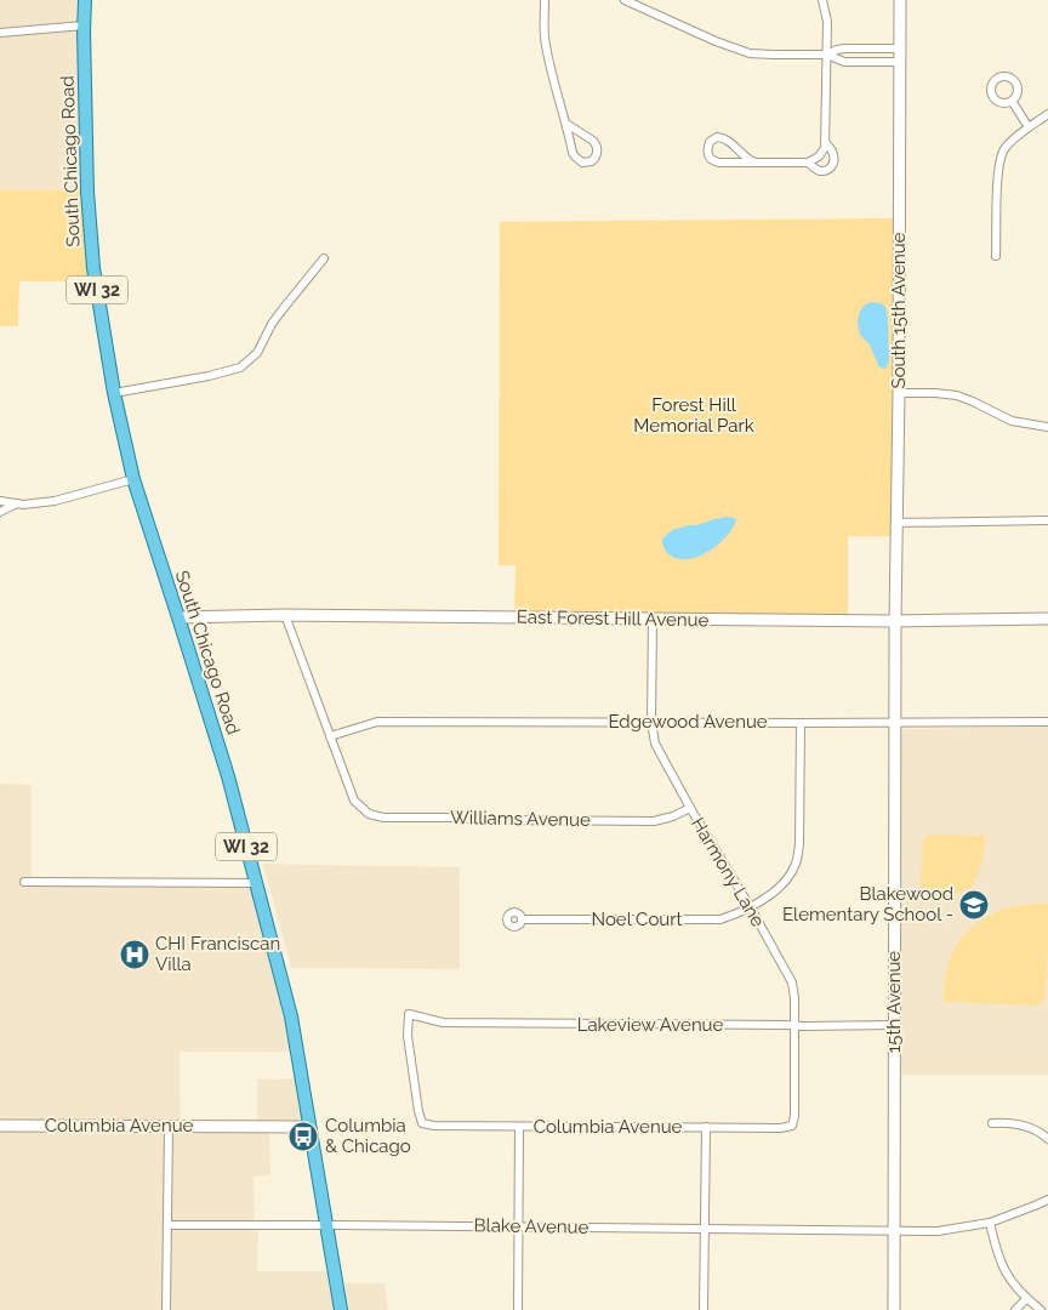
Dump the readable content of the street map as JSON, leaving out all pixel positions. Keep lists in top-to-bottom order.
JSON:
{
  "streets": {
    "main road": ["South Chicago Road", "WI 32"],
    "street": [
      "South 15th Avenue",
      "East Forest Hill Avenue",
      "Edgewood Avenue",
      "Williams Avenue",
      "Harmony Lane",
      "Noel Court",
      "15th Avenue",
      "Lakeview Avenue",
      "Columbia Avenue",
      "Blake Avenue"
    ]
  },
  "crossings": [
    ["South Chicago Road", "East Forest Hill Avenue"],
    ["South Chicago Road", "Columbia Avenue"],
    ["South Chicago Road", "Blake Avenue"],
    ["South 15th Avenue", "East Forest Hill Avenue"],
    ["South 15th Avenue", "15th Avenue"],
    ["East Forest Hill Avenue", "Harmony Lane"],
    ["East Forest Hill Avenue", "15th Avenue"],
    ["Edgewood Avenue", "Williams Avenue"],
    ["Edgewood Avenue", "Harmony Lane"],
    ["Edgewood Avenue", "Noel Court"],
    ["Edgewood Avenue", "15th Avenue"],
    ["Williams Avenue", "Harmony Lane"],
    ["Harmony Lane", "Noel Court"],
    ["Harmony Lane", "Lakeview Avenue"],
    ["Harmony Lane", "Columbia Avenue"],
    ["15th Avenue", "Lakeview Avenue"],
    ["15th Avenue", "Blake Avenue"],
    ["Lakeview Avenue", "Columbia Avenue"]
  ],
  "parks": ["Forest Hill Memorial Park"],
  "places": {
    "school or university": ["Blakewood Elementary School -"],
    "hospital": ["CHI Franciscan Villa"],
    "bus stop": ["Columbia & Chicago"]
  }
}
